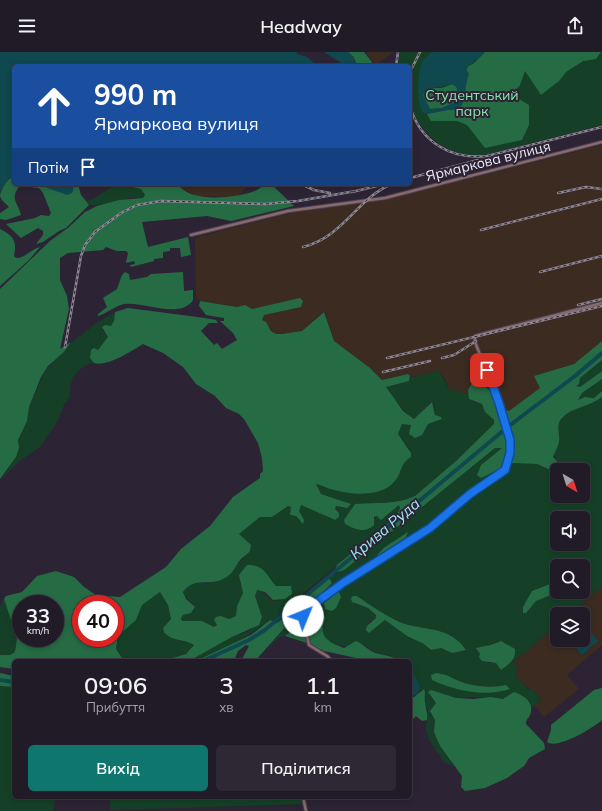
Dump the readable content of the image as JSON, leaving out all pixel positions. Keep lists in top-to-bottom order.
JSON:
{
  "streets": {
    "street": ["Ярмаркова вулиця"]
  },
  "water": ["Крива Руда"],
  "parks": ["Студентський парк"],
  "north": "bottom right",
  "page": {
    "header": "Headway",
    "turn": ["990 m", "Ярмаркова вулиця"],
    "then": "Потім",
    "speed": "33 km/h",
    "limit": "40",
    "eta": [
      "09:06",
      "Прибуття",
      "3",
      "хв",
      "1.1",
      "km"
    ],
    "buttons": ["Вихід", "Поділитися"]
  }
}
